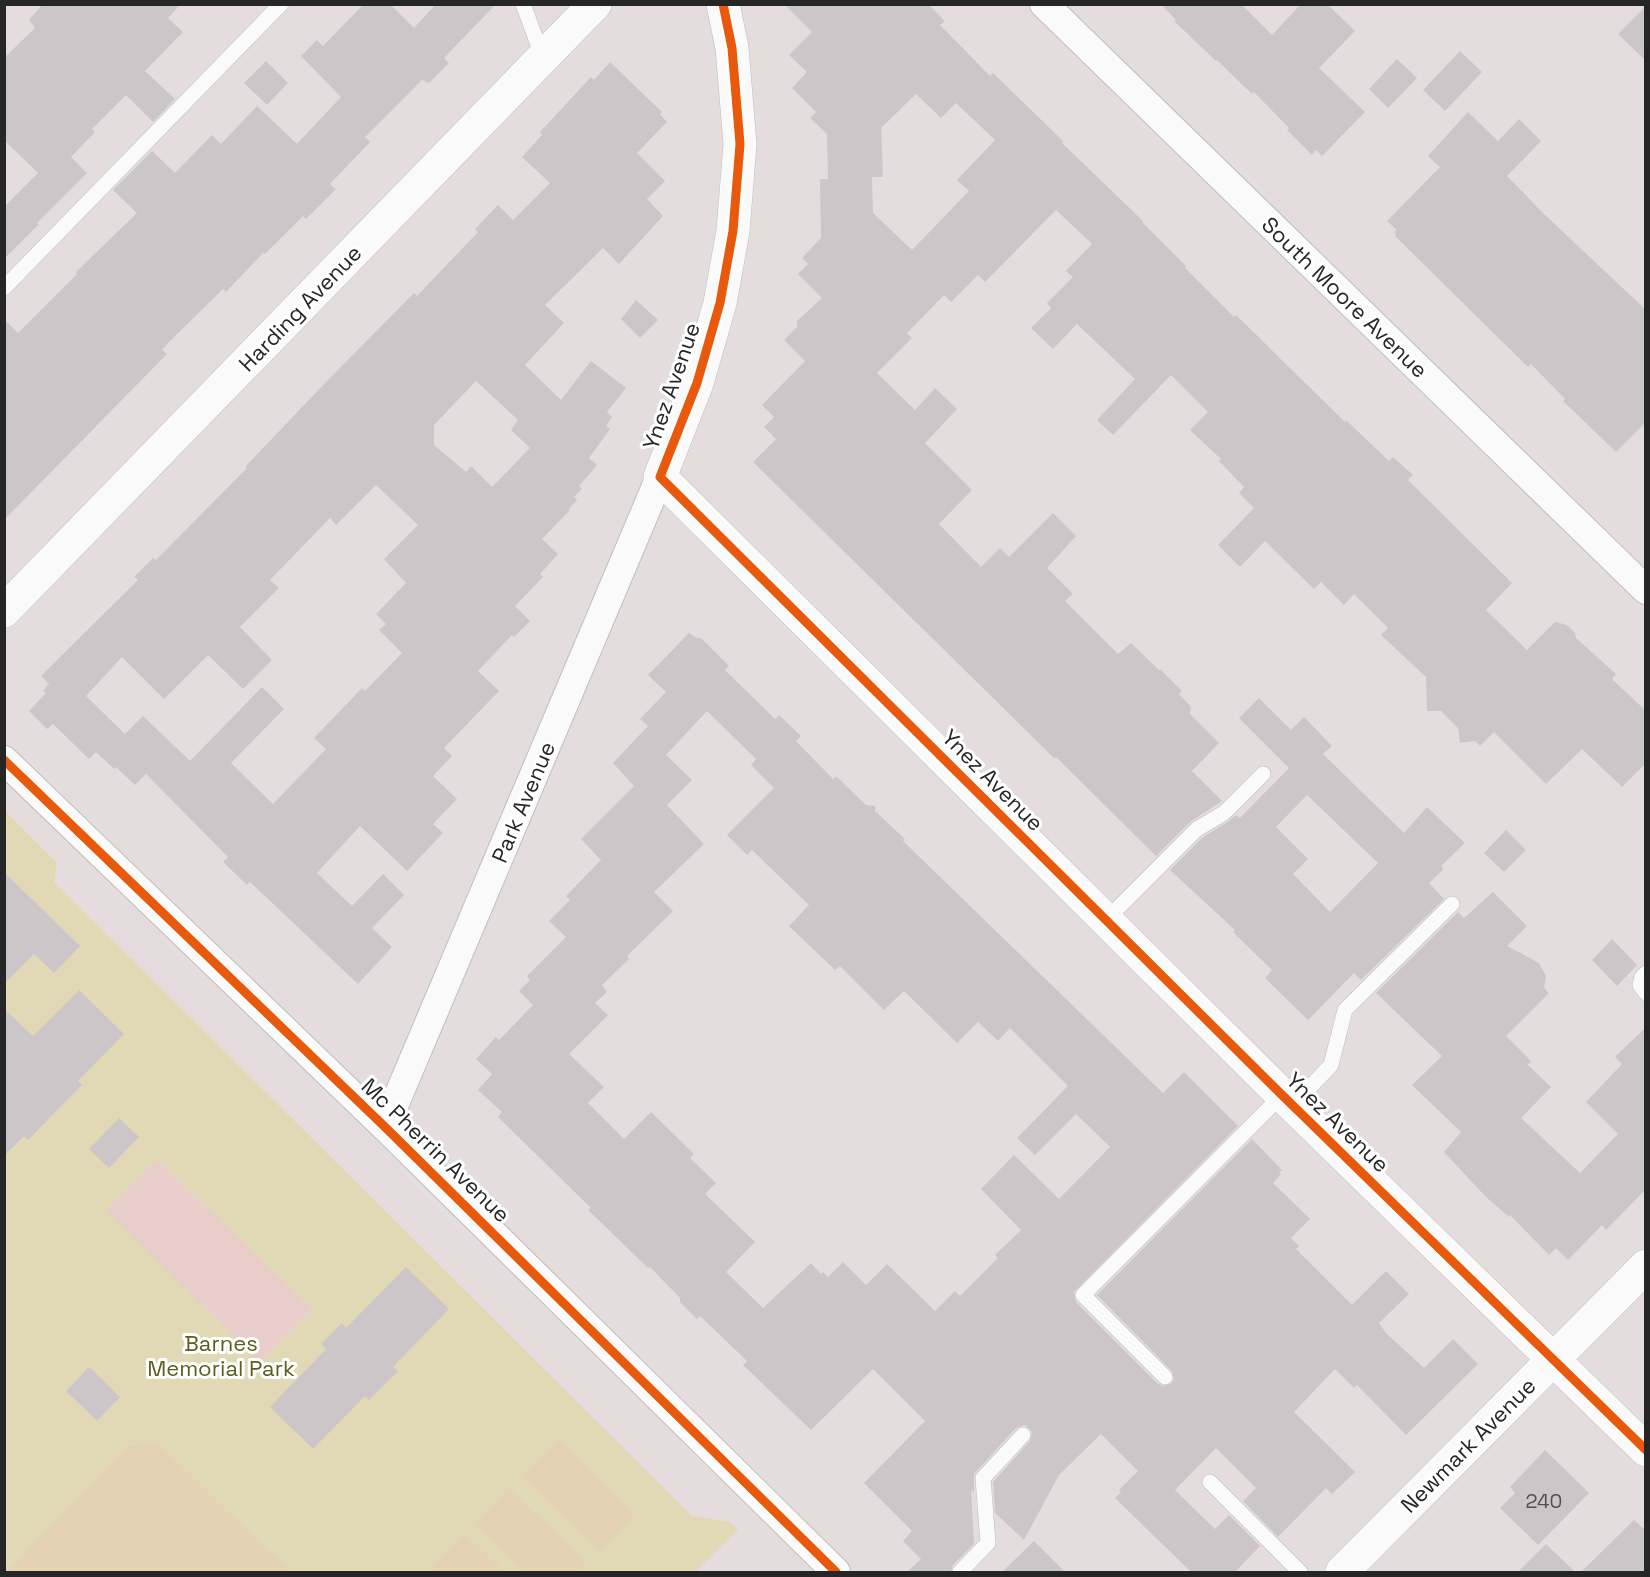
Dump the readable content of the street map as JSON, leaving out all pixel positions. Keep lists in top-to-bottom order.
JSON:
{
  "streets": {
    "street": [
      "South Moore Avenue",
      "Harding Avenue",
      "Ynez Avenue",
      "Park Avenue",
      "Mc Pherrin Avenue",
      "Newmark Avenue"
    ]
  },
  "crossings": [
    ["Ynez Avenue", "Park Avenue"],
    ["Ynez Avenue", "Newmark Avenue"],
    ["Park Avenue", "Mc Pherrin Avenue"]
  ],
  "parks": ["Barnes Memorial Park"],
  "house_numbers": ["240"]
}
